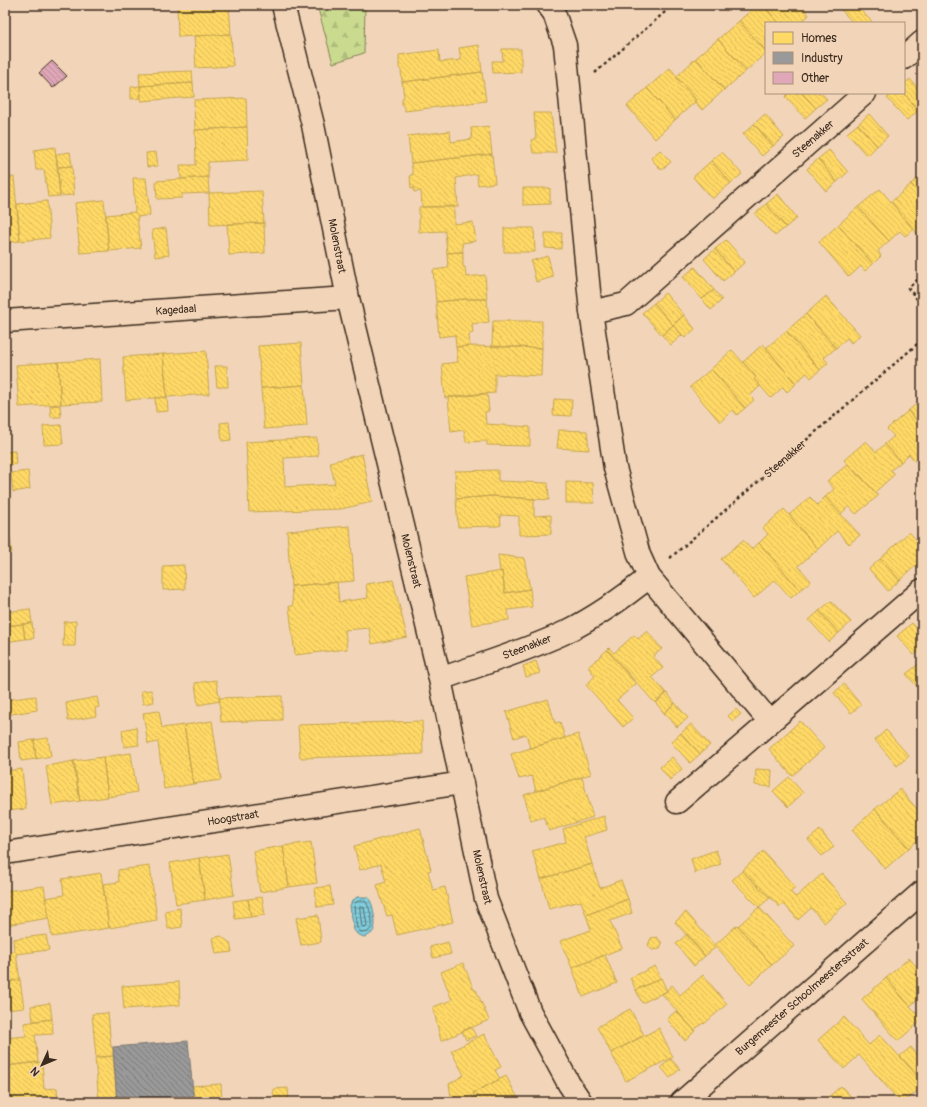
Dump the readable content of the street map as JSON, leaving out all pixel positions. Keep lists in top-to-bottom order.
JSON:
{
  "streets": {
    "street": [
      "Steenakker",
      "Molenstraat",
      "Kagedaal",
      "Hoogstraat",
      "Burgemeester Schoolmeestersstraat"
    ]
  },
  "crossings": [
    ["Steenakker", "Molenstraat"],
    ["Molenstraat", "Kagedaal"],
    ["Molenstraat", "Hoogstraat"]
  ],
  "legend": ["Homes", "Industry", "Other"],
  "north": "bottom left"
}
